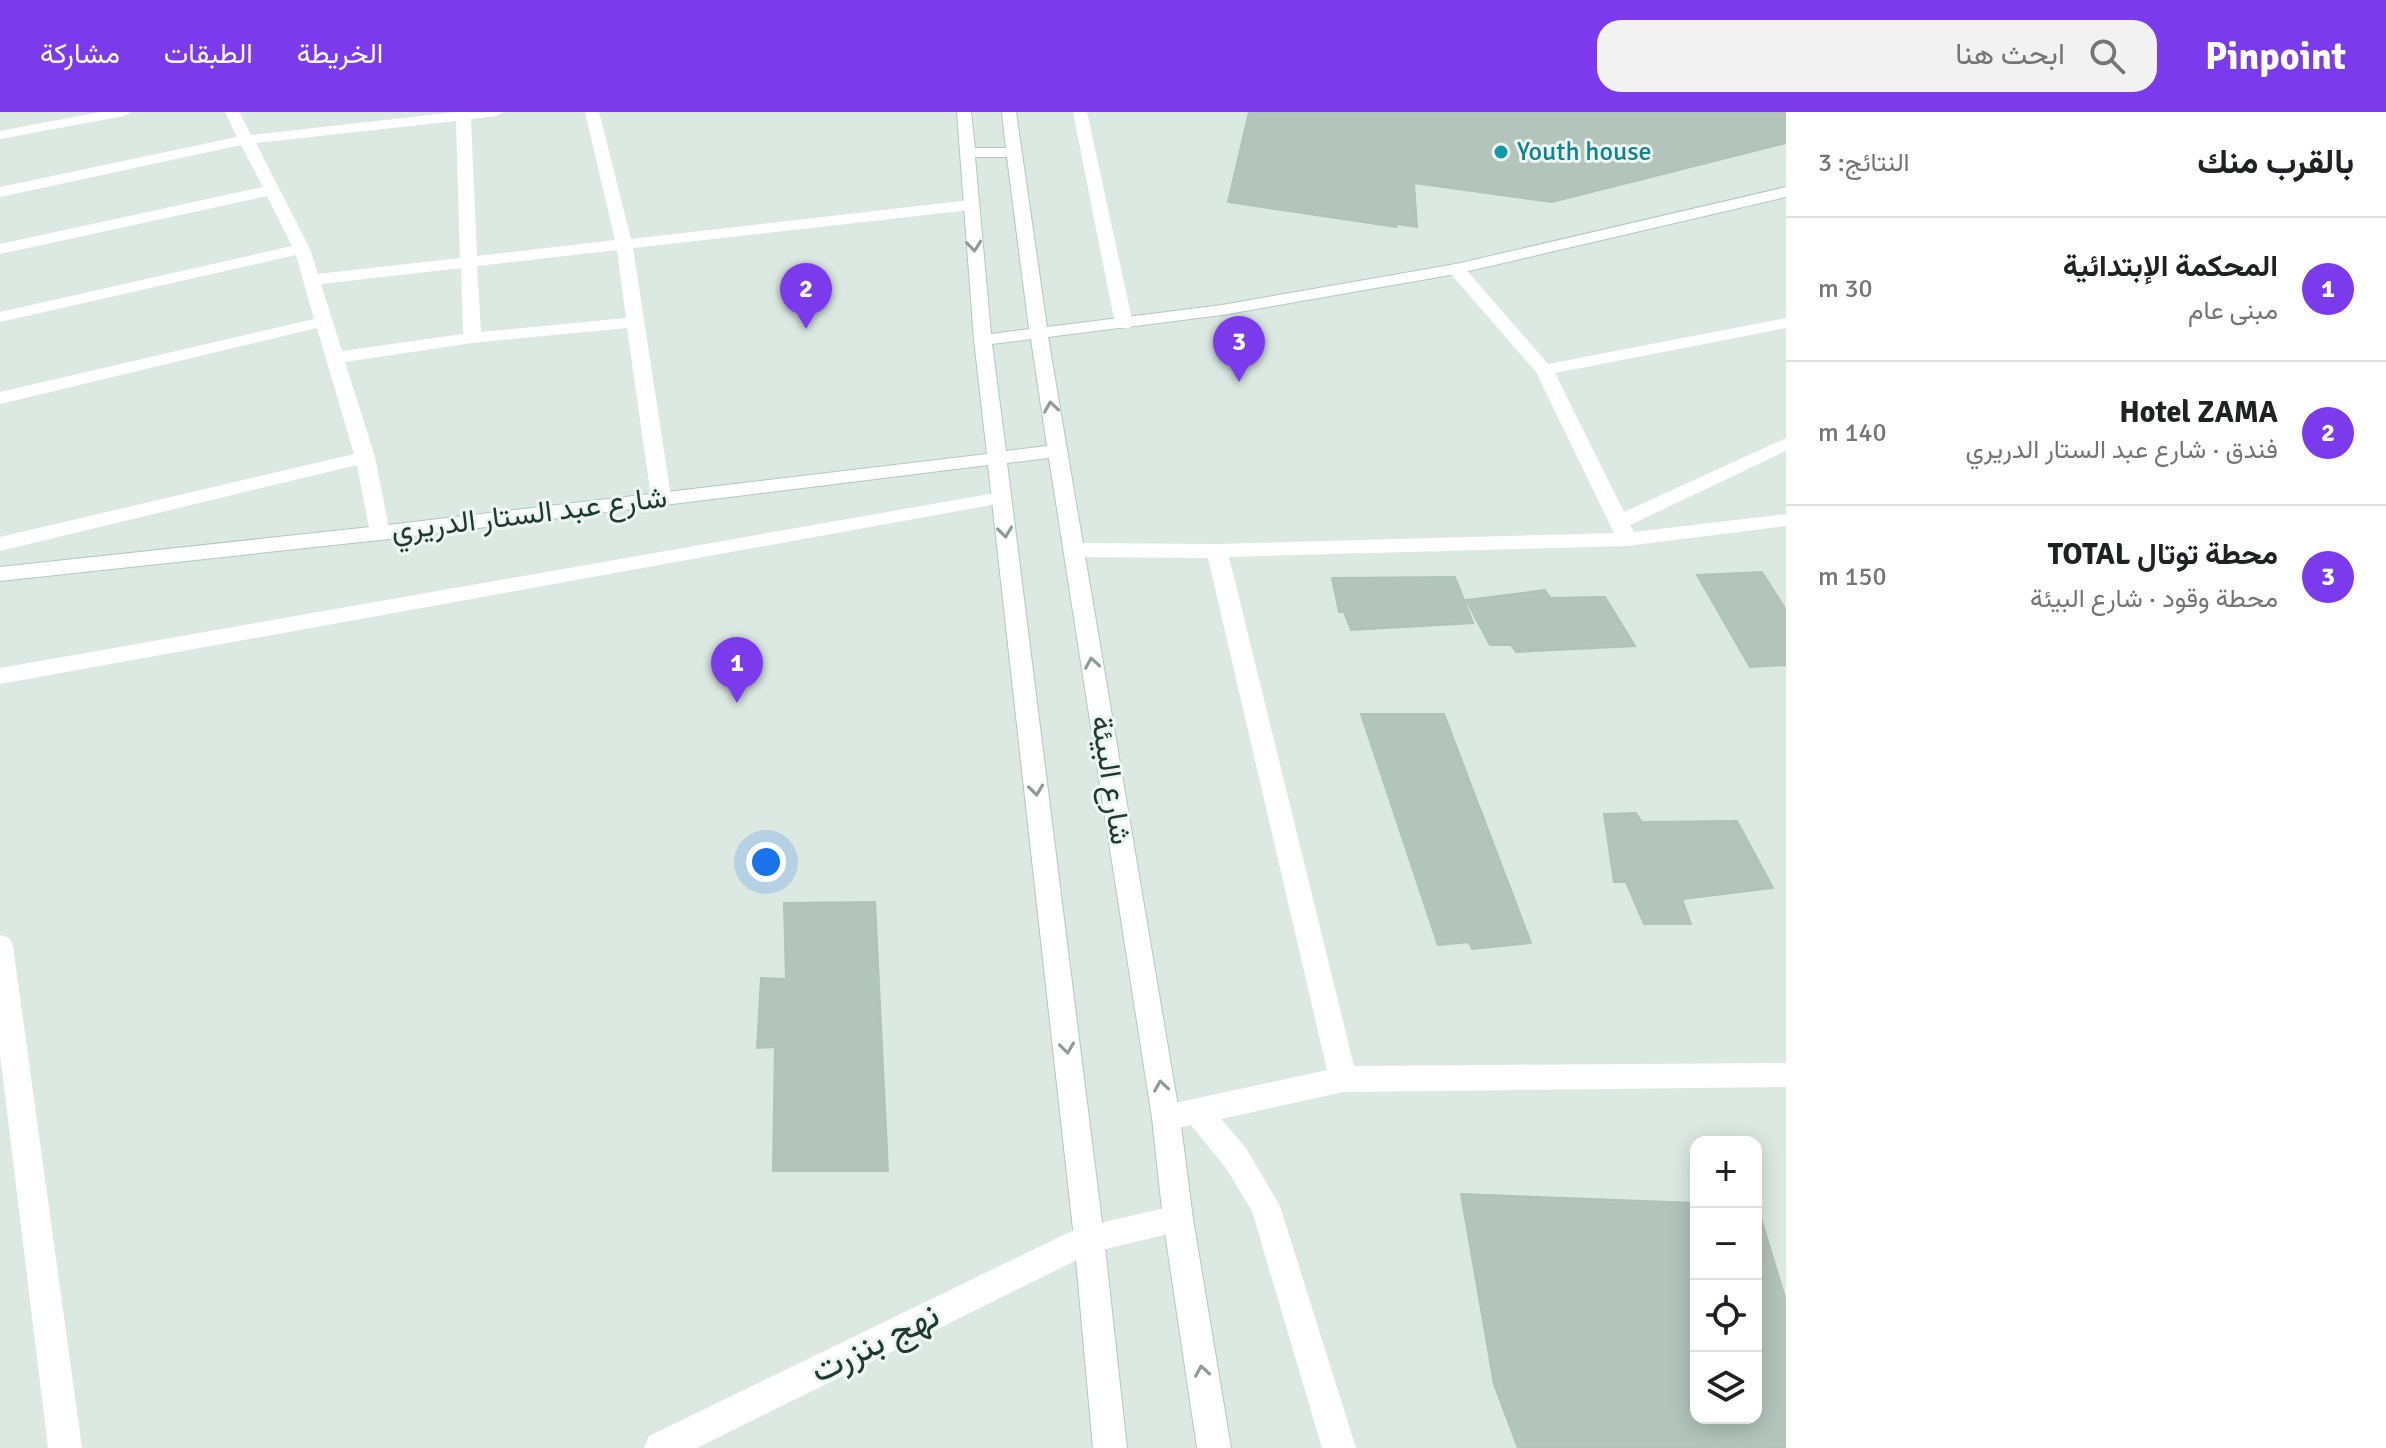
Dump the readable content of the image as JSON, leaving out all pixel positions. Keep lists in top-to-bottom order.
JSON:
{
  "streets": {
    "street": ["شارع عبد الستار الدريري", "شارع البيئة", "نهج بنزرت"]
  },
  "crossings": [
    ["شارع عبد الستار الدريري", "شارع البيئة"],
    ["شارع البيئة", "نهج بنزرت"]
  ],
  "places": ["Youth house"],
  "page": {
    "header": "Pinpoint",
    "search": "ابحث هنا",
    "nav": ["الخريطة", "الطبقات", "مشاركة"],
    "heading": ["بالقرب منك", "النتائج: 3"],
    "list": [
      {
        "mark": "1",
        "name": "المحكمة الإبتدائية",
        "note": "مبنى عام",
        "value": "30 m"
      },
      {
        "mark": "2",
        "name": "Hotel ZAMA",
        "note": "فندق · شارع عبد الستار الدريري",
        "value": "140 m"
      },
      {
        "mark": "3",
        "name": "محطة توتال TOTAL",
        "note": "محطة وقود · شارع البيئة",
        "value": "150 m"
      }
    ],
    "pins": ["2", "3", "1"],
    "map_buttons": ["+", "−"]
  }
}
